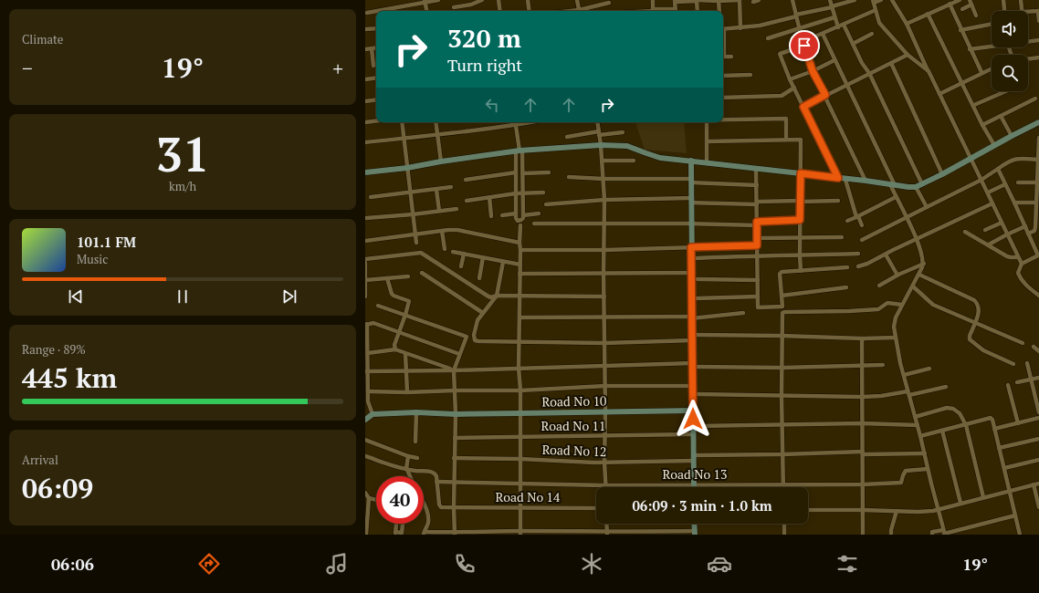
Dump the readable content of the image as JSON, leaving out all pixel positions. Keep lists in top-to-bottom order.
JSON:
{
  "streets": {
    "street": [
      "Road No 10",
      "Road No 11",
      "Road No 12",
      "Road No 13",
      "Road No 14"
    ]
  },
  "page": {
    "tile": [
      "Climate",
      ["31", "km/h"],
      ["Range · 89%", "445 km"],
      ["Arrival", "06:09"]
    ],
    "turn": ["320 m", "Turn right"],
    "heat": ["−", "19°", "+"],
    "song": ["101.1 FM", "Music"],
    "limit": "40",
    "trip": "06:09 · 3 min · 1.0 km",
    "tabs": ["06:06", "19°"]
  }
}
